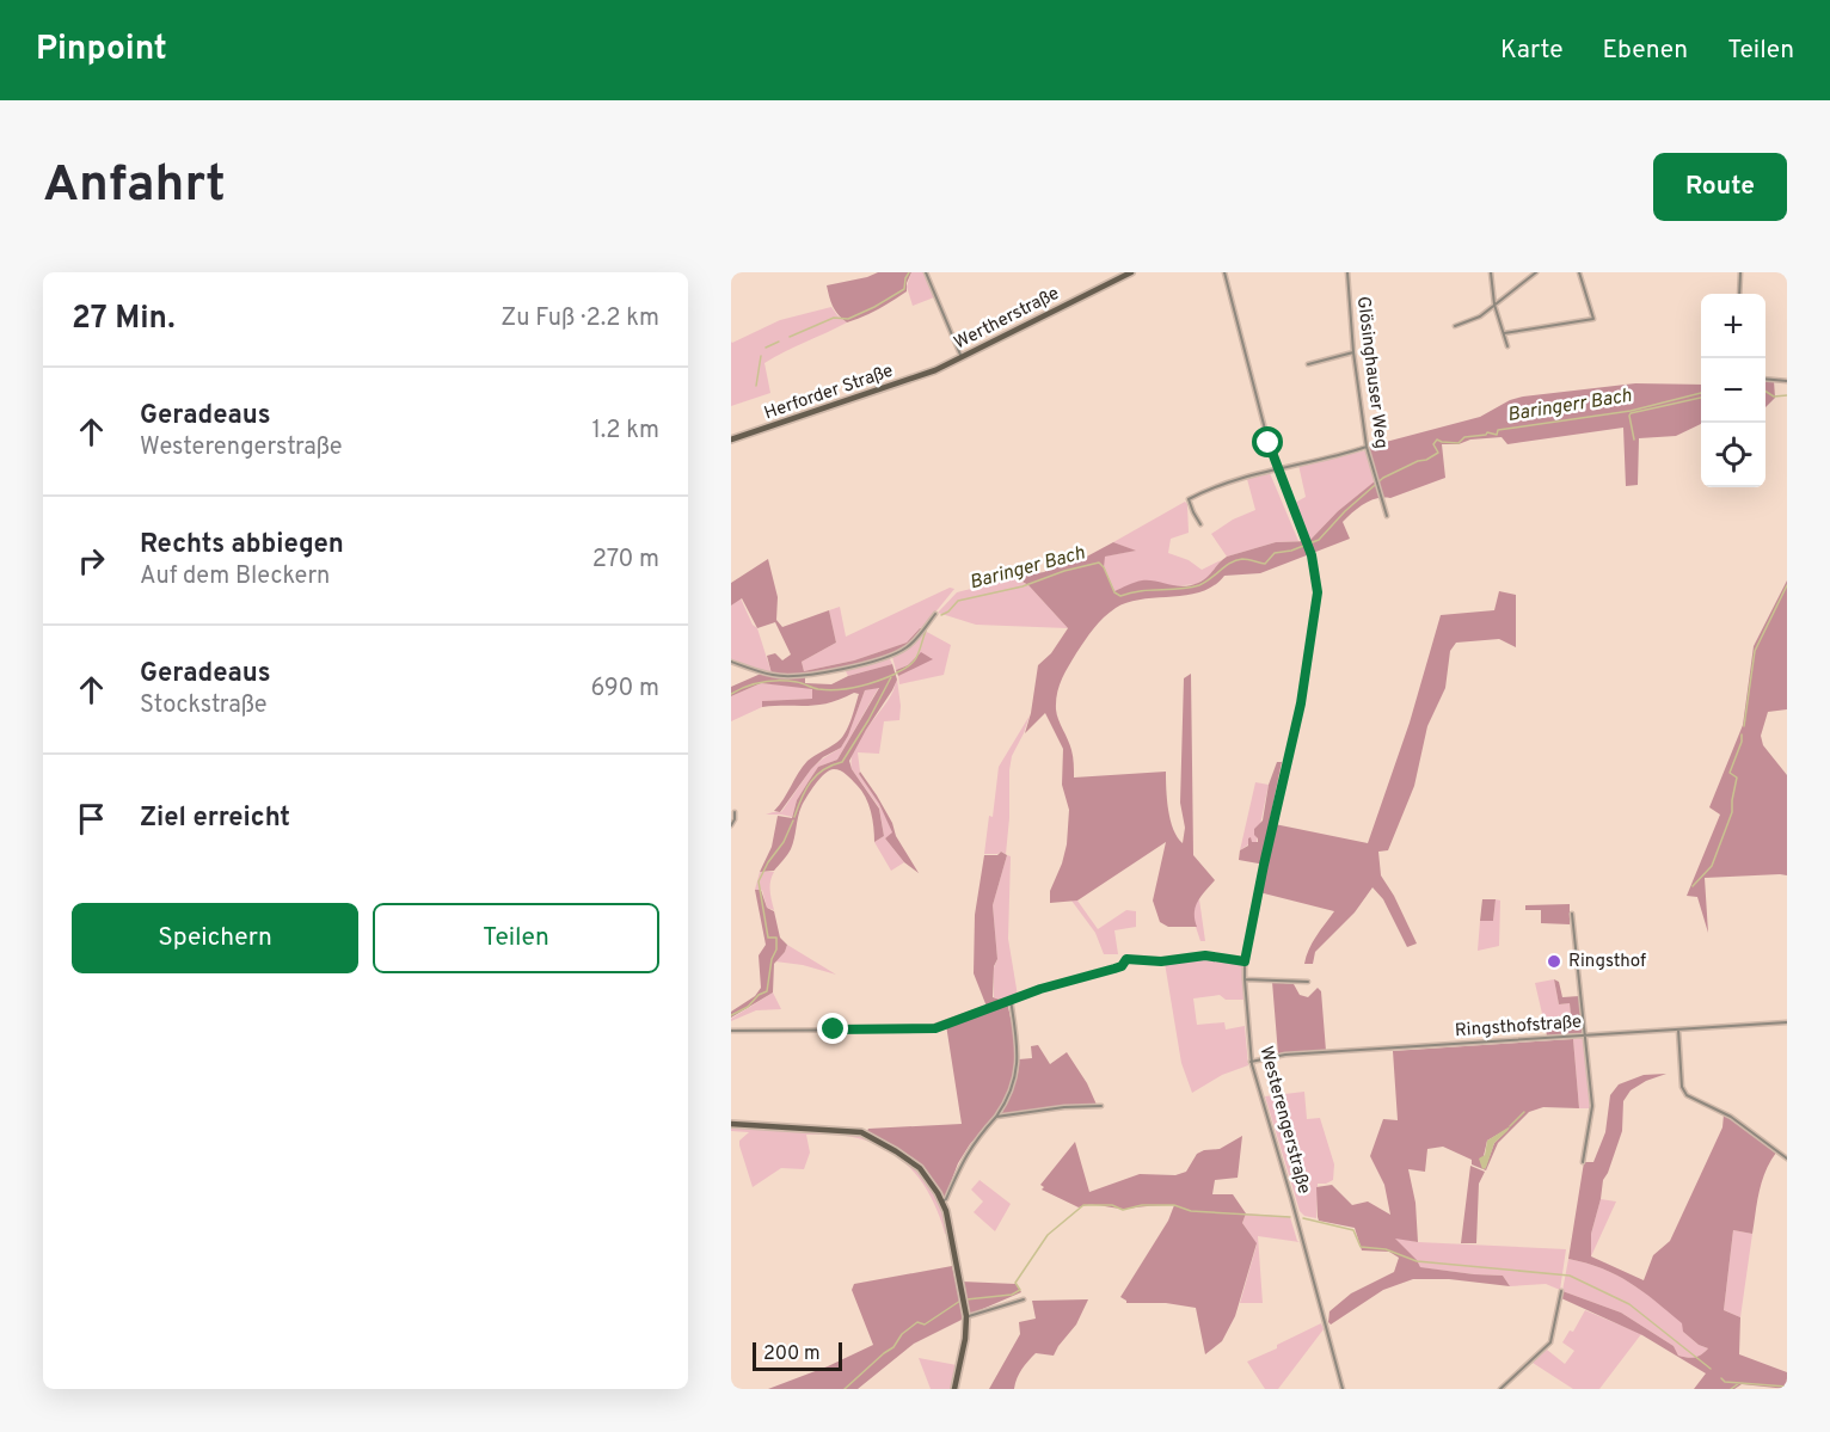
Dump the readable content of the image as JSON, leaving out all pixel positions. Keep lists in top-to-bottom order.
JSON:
{
  "streets": {
    "main road": ["Wertherstraße", "Herforder Straße"],
    "street": ["Glösinghauser Weg", "Ringsthofstraße", "Westerengerstraße"]
  },
  "crossings": [
    ["Wertherstraße", "Herforder Straße"],
    ["Ringsthofstraße", "Westerengerstraße"]
  ],
  "water": ["Baringerr Bach", "Baringer Bach"],
  "places": ["Ringsthof"],
  "scale_bar": "200 m",
  "page": {
    "header": "Pinpoint",
    "nav": ["Karte", "Ebenen", "Teilen"],
    "buttons": [
      "Route",
      ["Speichern", "Teilen"]
    ],
    "title": "Anfahrt",
    "heading": ["27 Min.", "Zu Fuß · 2.2 km"],
    "map_buttons": ["+", "−"],
    "list": [
      ["Geradeaus", "Westerengerstraße", "1.2 km"],
      ["Rechts abbiegen", "Auf dem Bleckern", "270 m"],
      ["Geradeaus", "Stockstraße", "690 m"],
      "Ziel erreicht"
    ],
    "scale": "200 m"
  }
}
